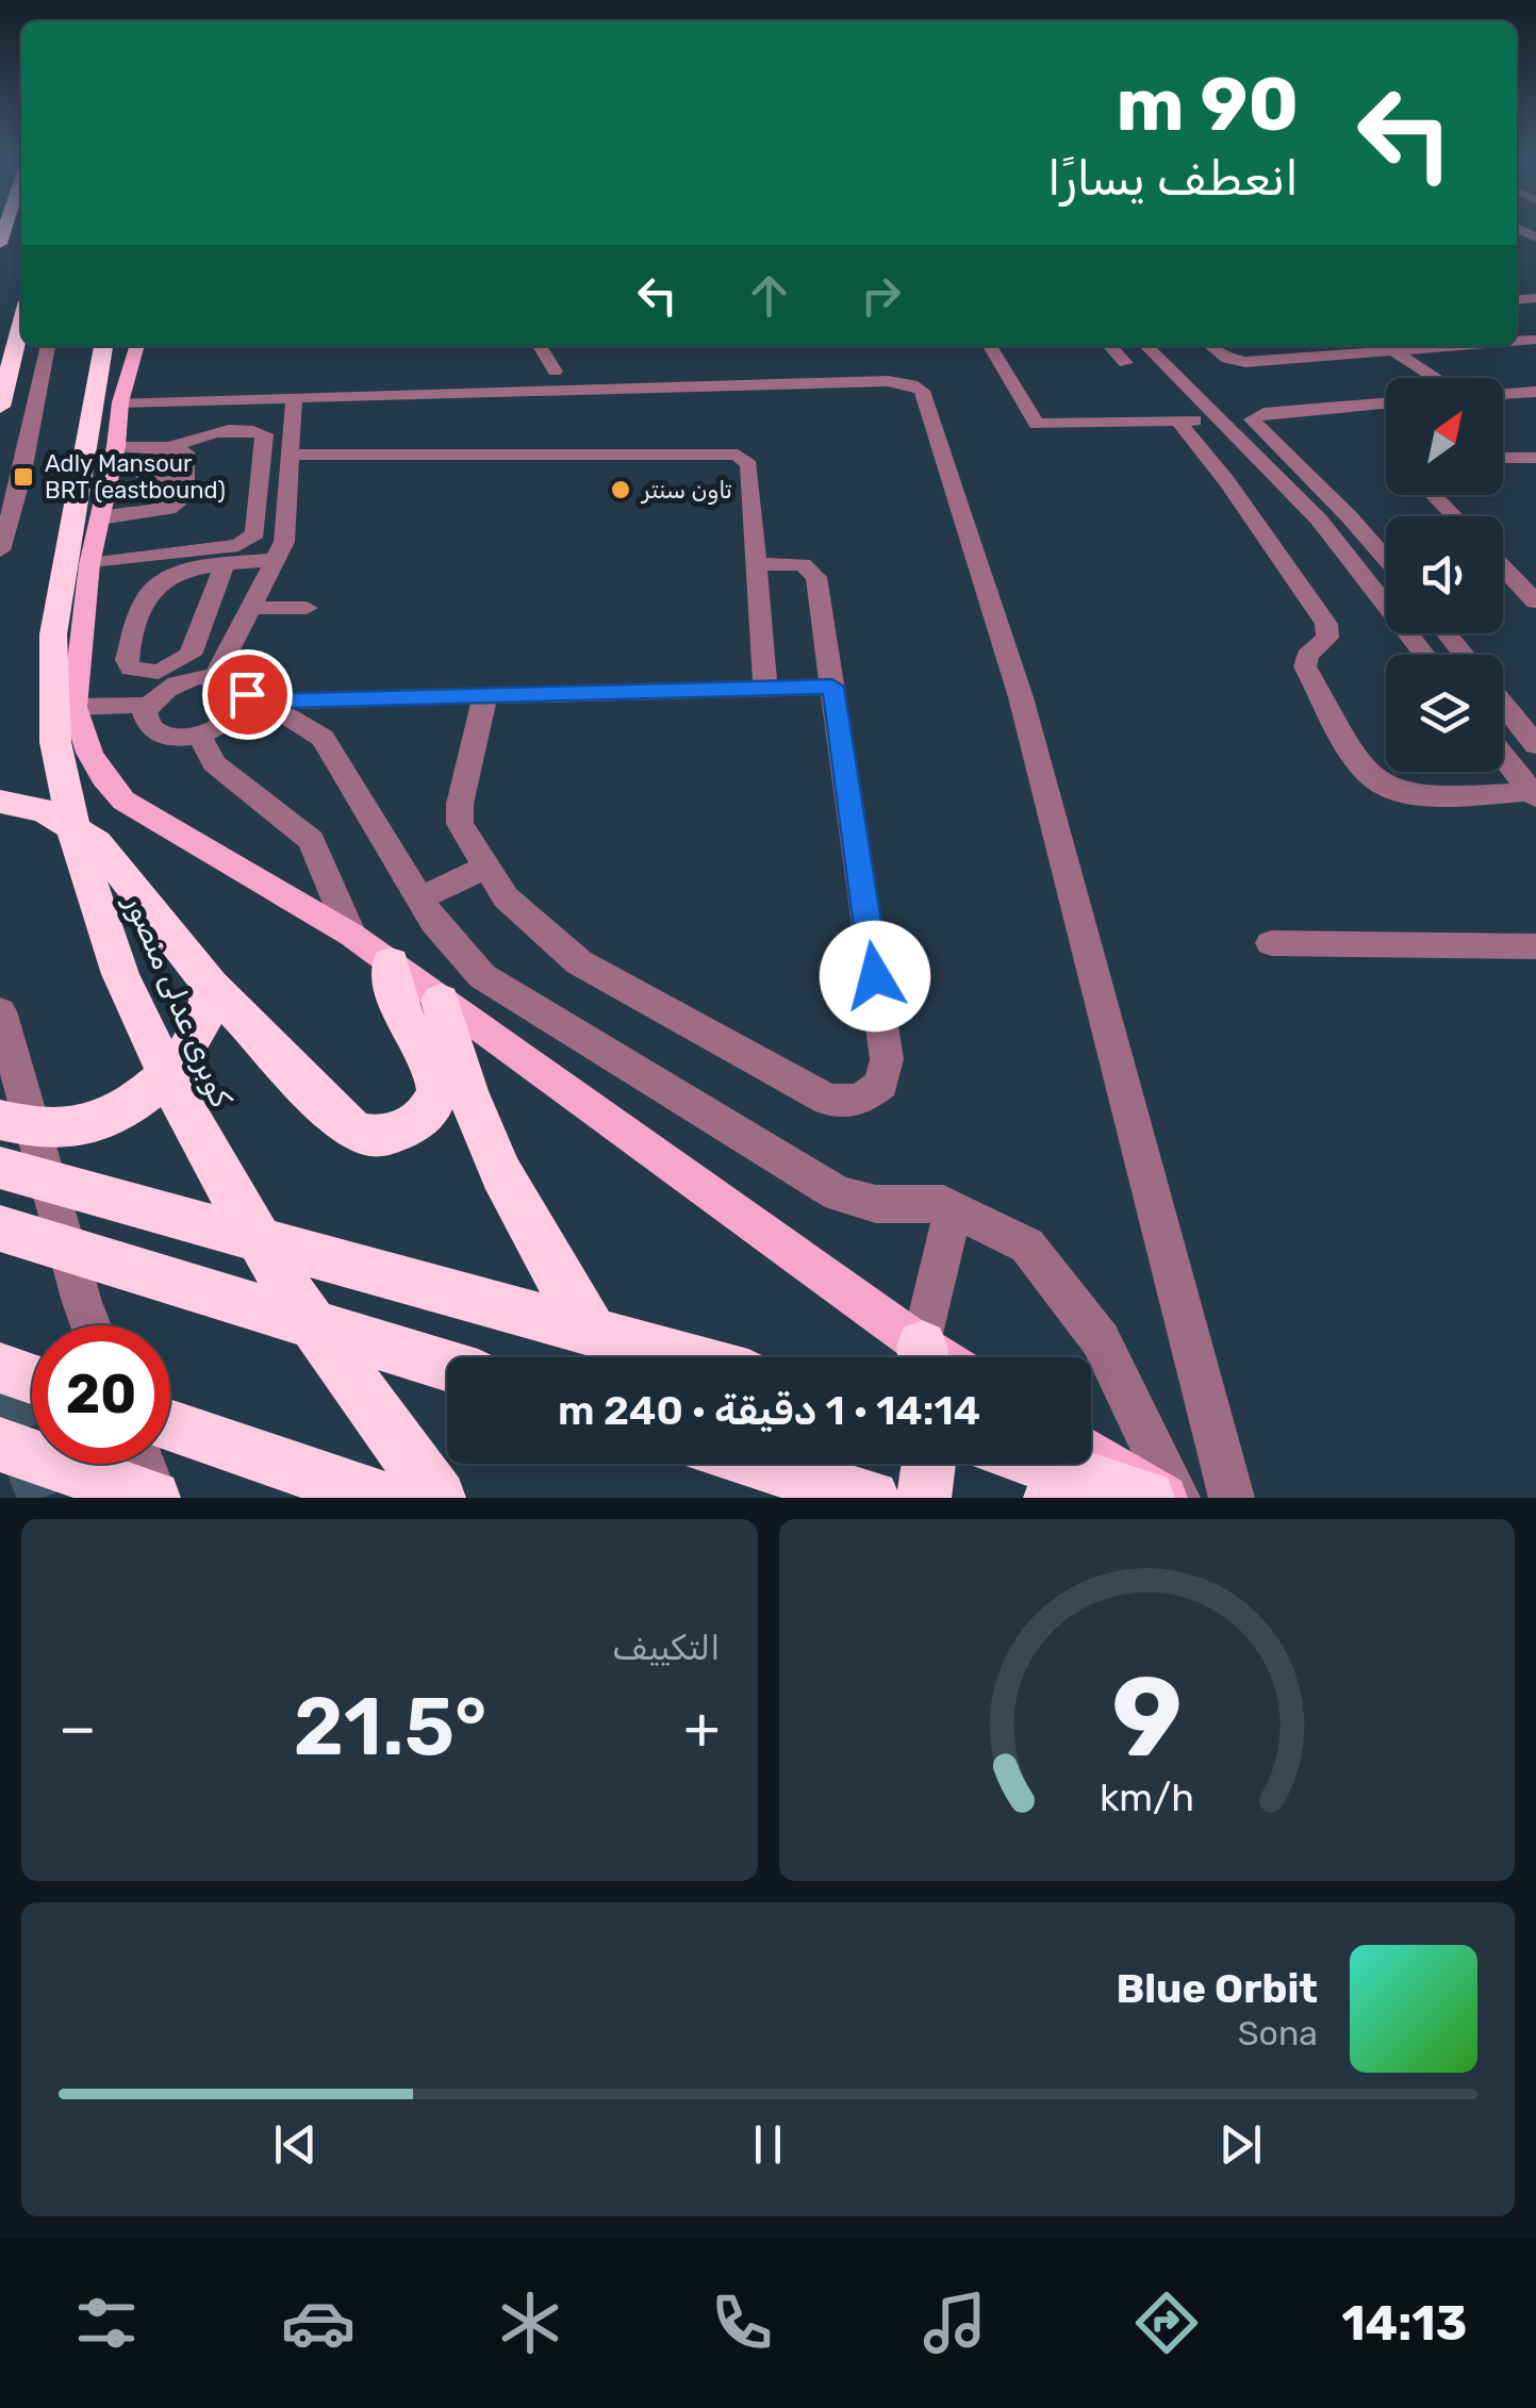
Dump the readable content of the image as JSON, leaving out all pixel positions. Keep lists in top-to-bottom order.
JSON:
{
  "streets": {
    "highway": ["كوبرى عدلى منصور"]
  },
  "places": {
    "transit": ["Adly Mansour BRT (eastbound)"],
    "other": ["تاون سنتر"]
  },
  "north": "top right",
  "page": {
    "turn": ["90 m", "انعطف يسارًا"],
    "limit": "20",
    "trip": "14:14 · 1 دقيقة · 240 m",
    "tile": "التكييف",
    "heat": ["−", "21.5°", "+"],
    "song": ["Blue Orbit", "Sona"],
    "tabs": "14:13",
    "gauge": ["9", "km/h"]
  }
}
